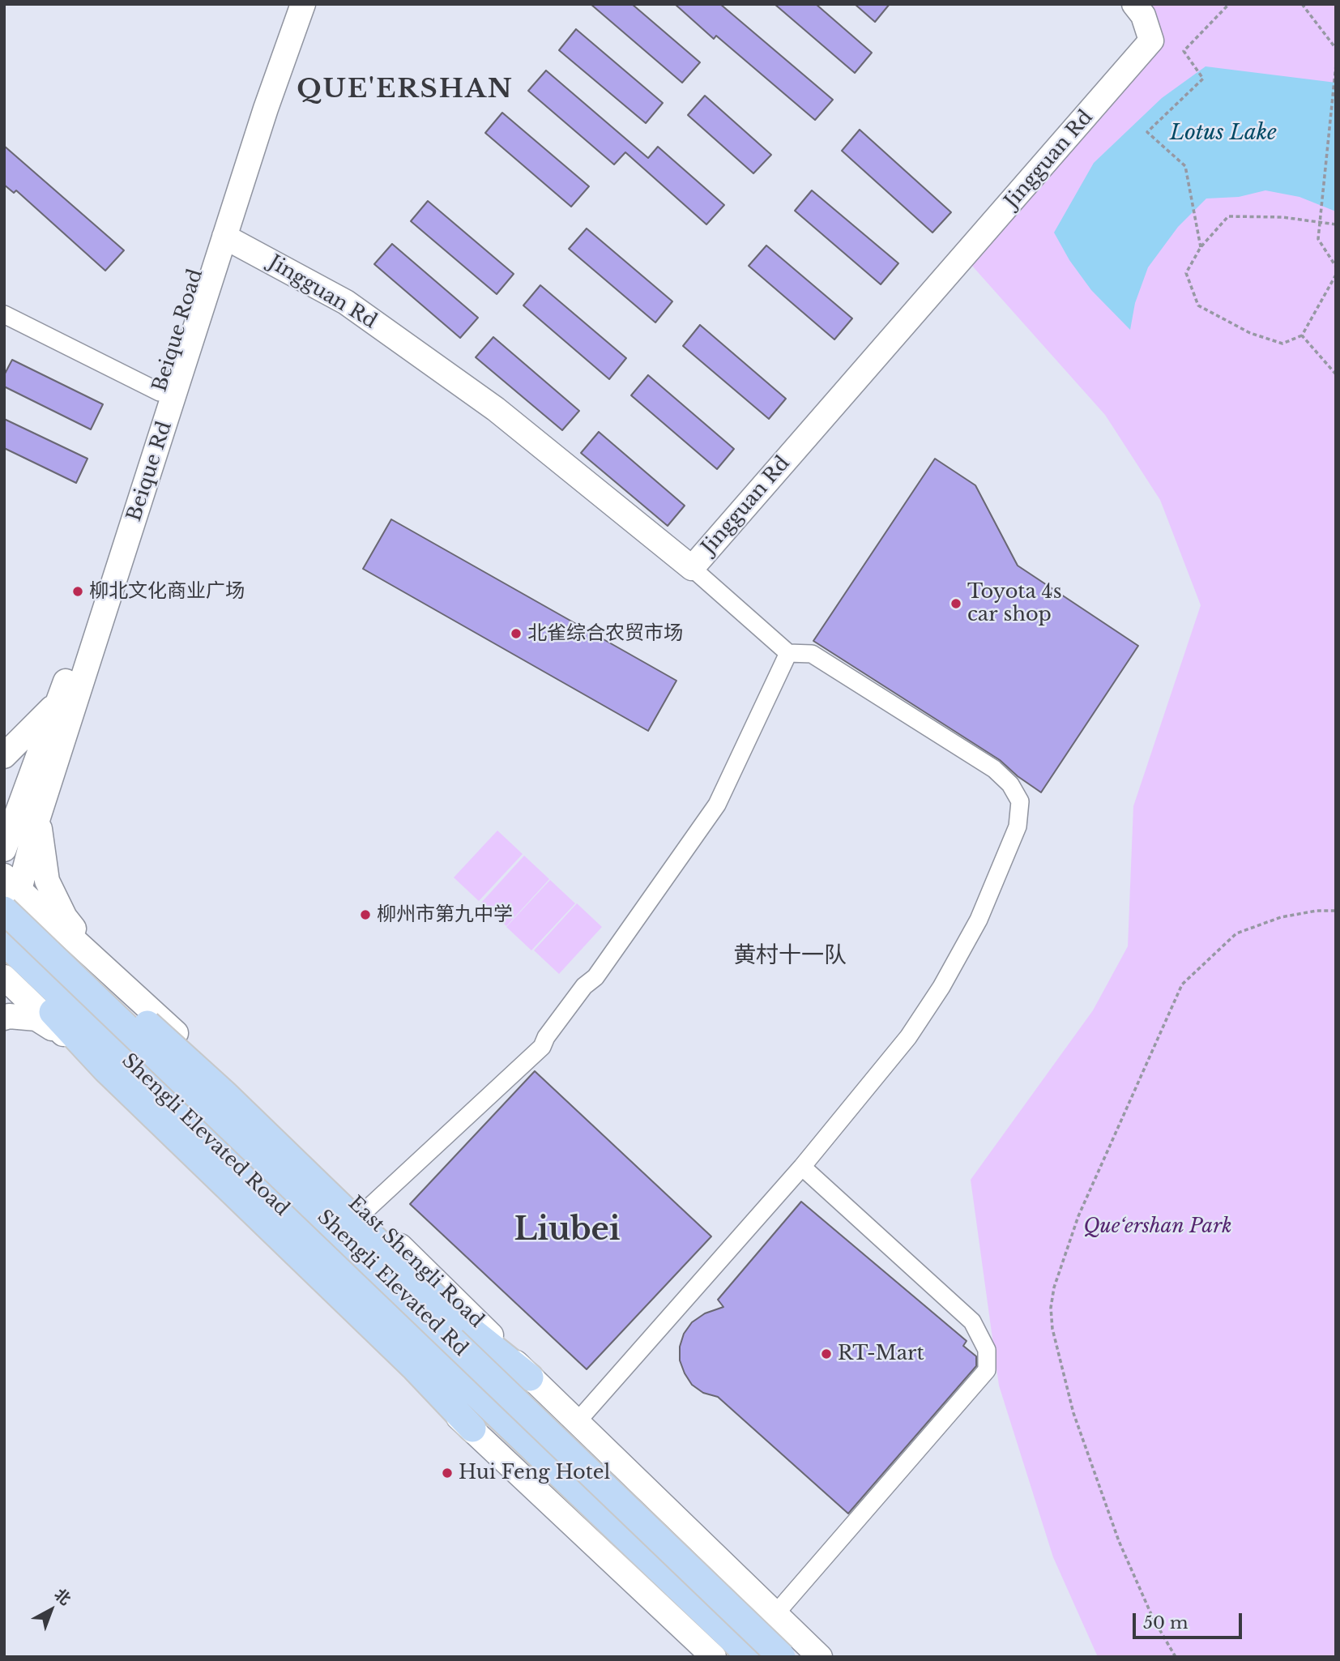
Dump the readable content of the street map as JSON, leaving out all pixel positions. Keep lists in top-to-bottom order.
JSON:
{
  "streets": {
    "main road": ["Shengli Elevated Road", "Shengli Elevated Rd"],
    "street": [
      "Jingguan Rd",
      "Beique Road",
      "Beique Rd",
      "East Shengli Road"
    ]
  },
  "crossings": [
    ["Jingguan Rd", "Beique Rd"],
    ["Beique Rd", "Shengli Elevated Road"],
    ["Beique Rd", "East Shengli Road"],
    ["Beique Rd", "Shengli Elevated Rd"],
    ["East Shengli Road", "Shengli Elevated Rd"]
  ],
  "districts": ["QUE'ERSHAN", "黄村十一队", "Liubei"],
  "water": ["Lotus Lake"],
  "parks": ["Que‘ershan Park"],
  "places": [
    "柳北文化商业广场",
    "Toyota 4s car shop",
    "北雀综合农贸市场",
    "柳州市第九中学",
    "RT-Mart",
    "Hui Feng Hotel"
  ],
  "scale_bar": "50 m",
  "north": "top right"
}
